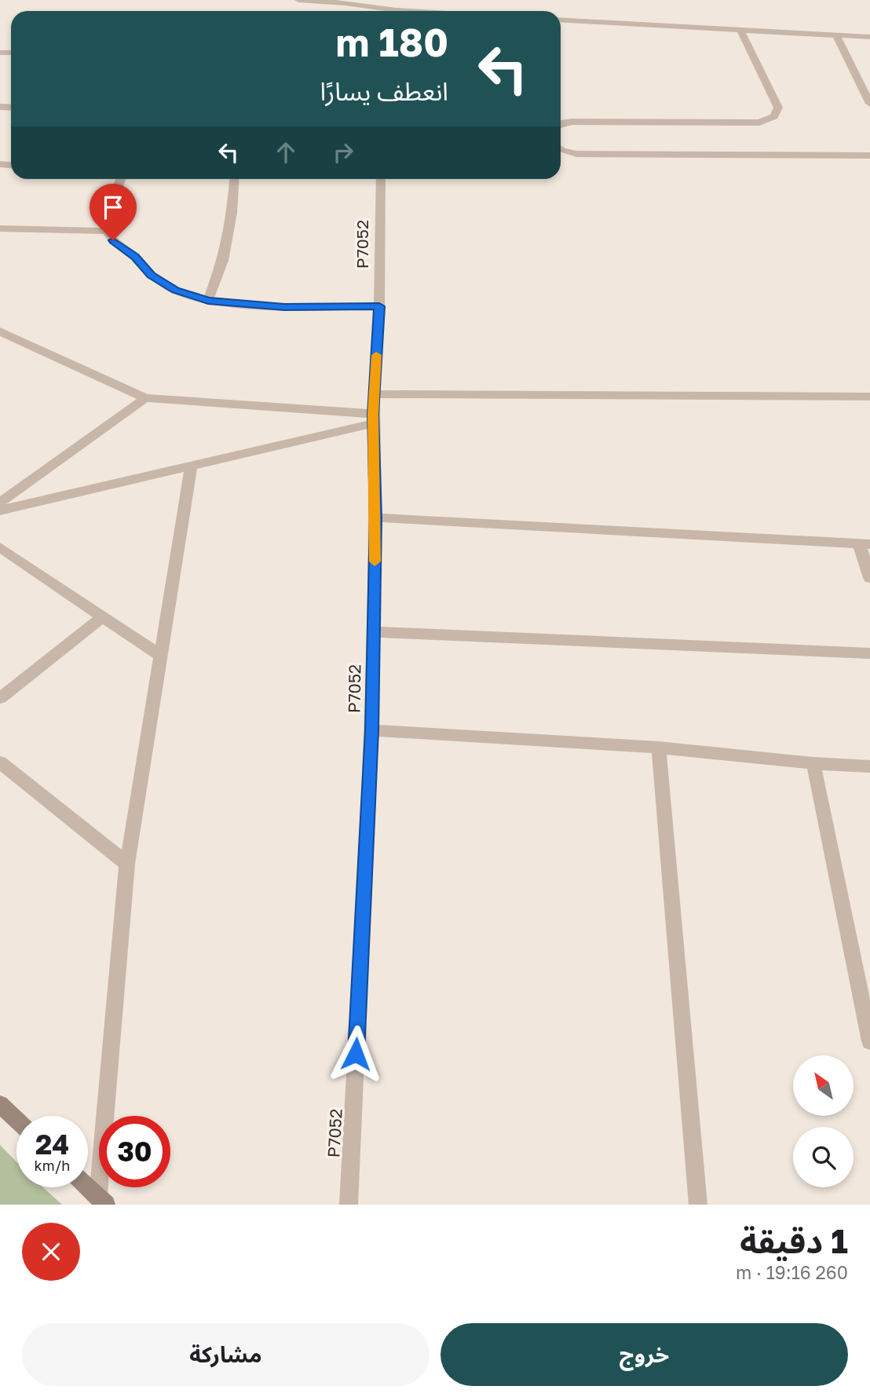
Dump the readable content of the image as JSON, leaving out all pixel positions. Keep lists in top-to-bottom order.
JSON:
{
  "streets": {
    "street": ["P7052"]
  },
  "north": "top left",
  "page": {
    "turn": ["180 m", "انعطف يسارًا"],
    "speed": "24 km/h",
    "limit": "30",
    "heading": ["1 دقيقة", "260 m · 19:16"],
    "buttons": ["خروج", "مشاركة"]
  }
}
